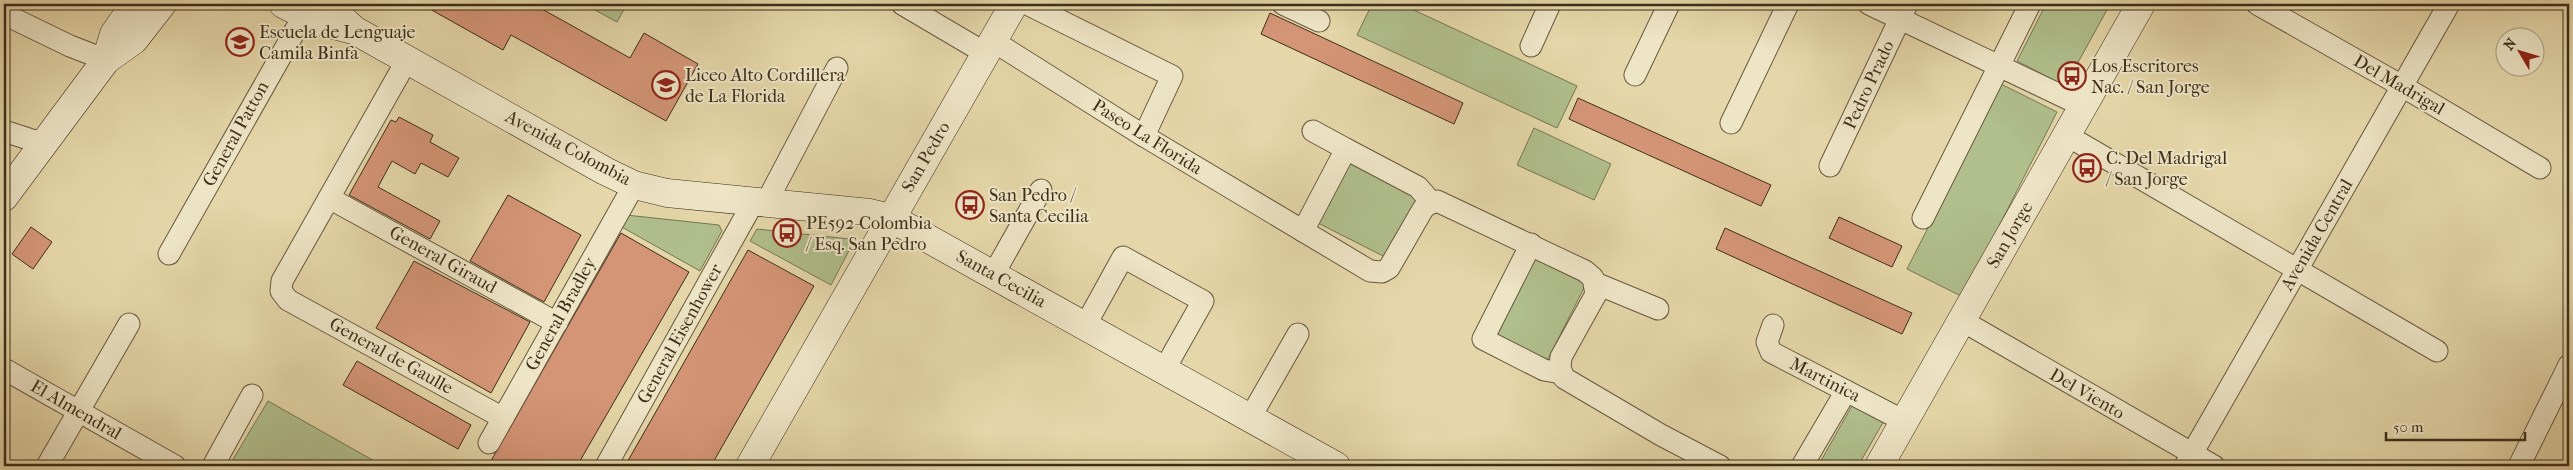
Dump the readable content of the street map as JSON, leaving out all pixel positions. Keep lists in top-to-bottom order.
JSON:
{
  "streets": {
    "main road": [
      "Avenida Colombia",
      "San Pedro",
      "San Jorge",
      "Santa Cecilia"
    ],
    "street": [
      "Pedro Prado",
      "Del Madrigal",
      "General Patton",
      "Paseo La Florida",
      "Avenida Central",
      "General Giraud",
      "General Bradley",
      "General Eisenhower",
      "General de Gaulle",
      "Martinica",
      "Del Viento",
      "El Almendral"
    ]
  },
  "crossings": [
    ["Del Madrigal", "Avenida Central"],
    ["General Patton", "Avenida Colombia"],
    ["Paseo La Florida", "San Pedro"],
    ["Avenida Colombia", "San Pedro"],
    ["Avenida Colombia", "Santa Cecilia"],
    ["Avenida Colombia", "General Bradley"],
    ["Avenida Colombia", "General Eisenhower"],
    ["San Pedro", "Santa Cecilia"],
    ["San Jorge", "Martinica"],
    ["San Jorge", "Del Viento"],
    ["Avenida Central", "Del Viento"],
    ["General Giraud", "General Bradley"],
    ["General Giraud", "General de Gaulle"],
    ["General Bradley", "General de Gaulle"]
  ],
  "places": {
    "school or university": ["Escuela de Lenguaje Camila Binfa", "Liceo Alto Cordillera de La Florida"],
    "bus stop": [
      "Los Escritores Nac. / San Jorge",
      "C. Del Madrigal / San Jorge",
      "San Pedro / Santa Cecilia",
      "PE592-Colombia / Esq. San Pedro"
    ]
  },
  "scale_bar": "50 m",
  "north": "top left"
}
